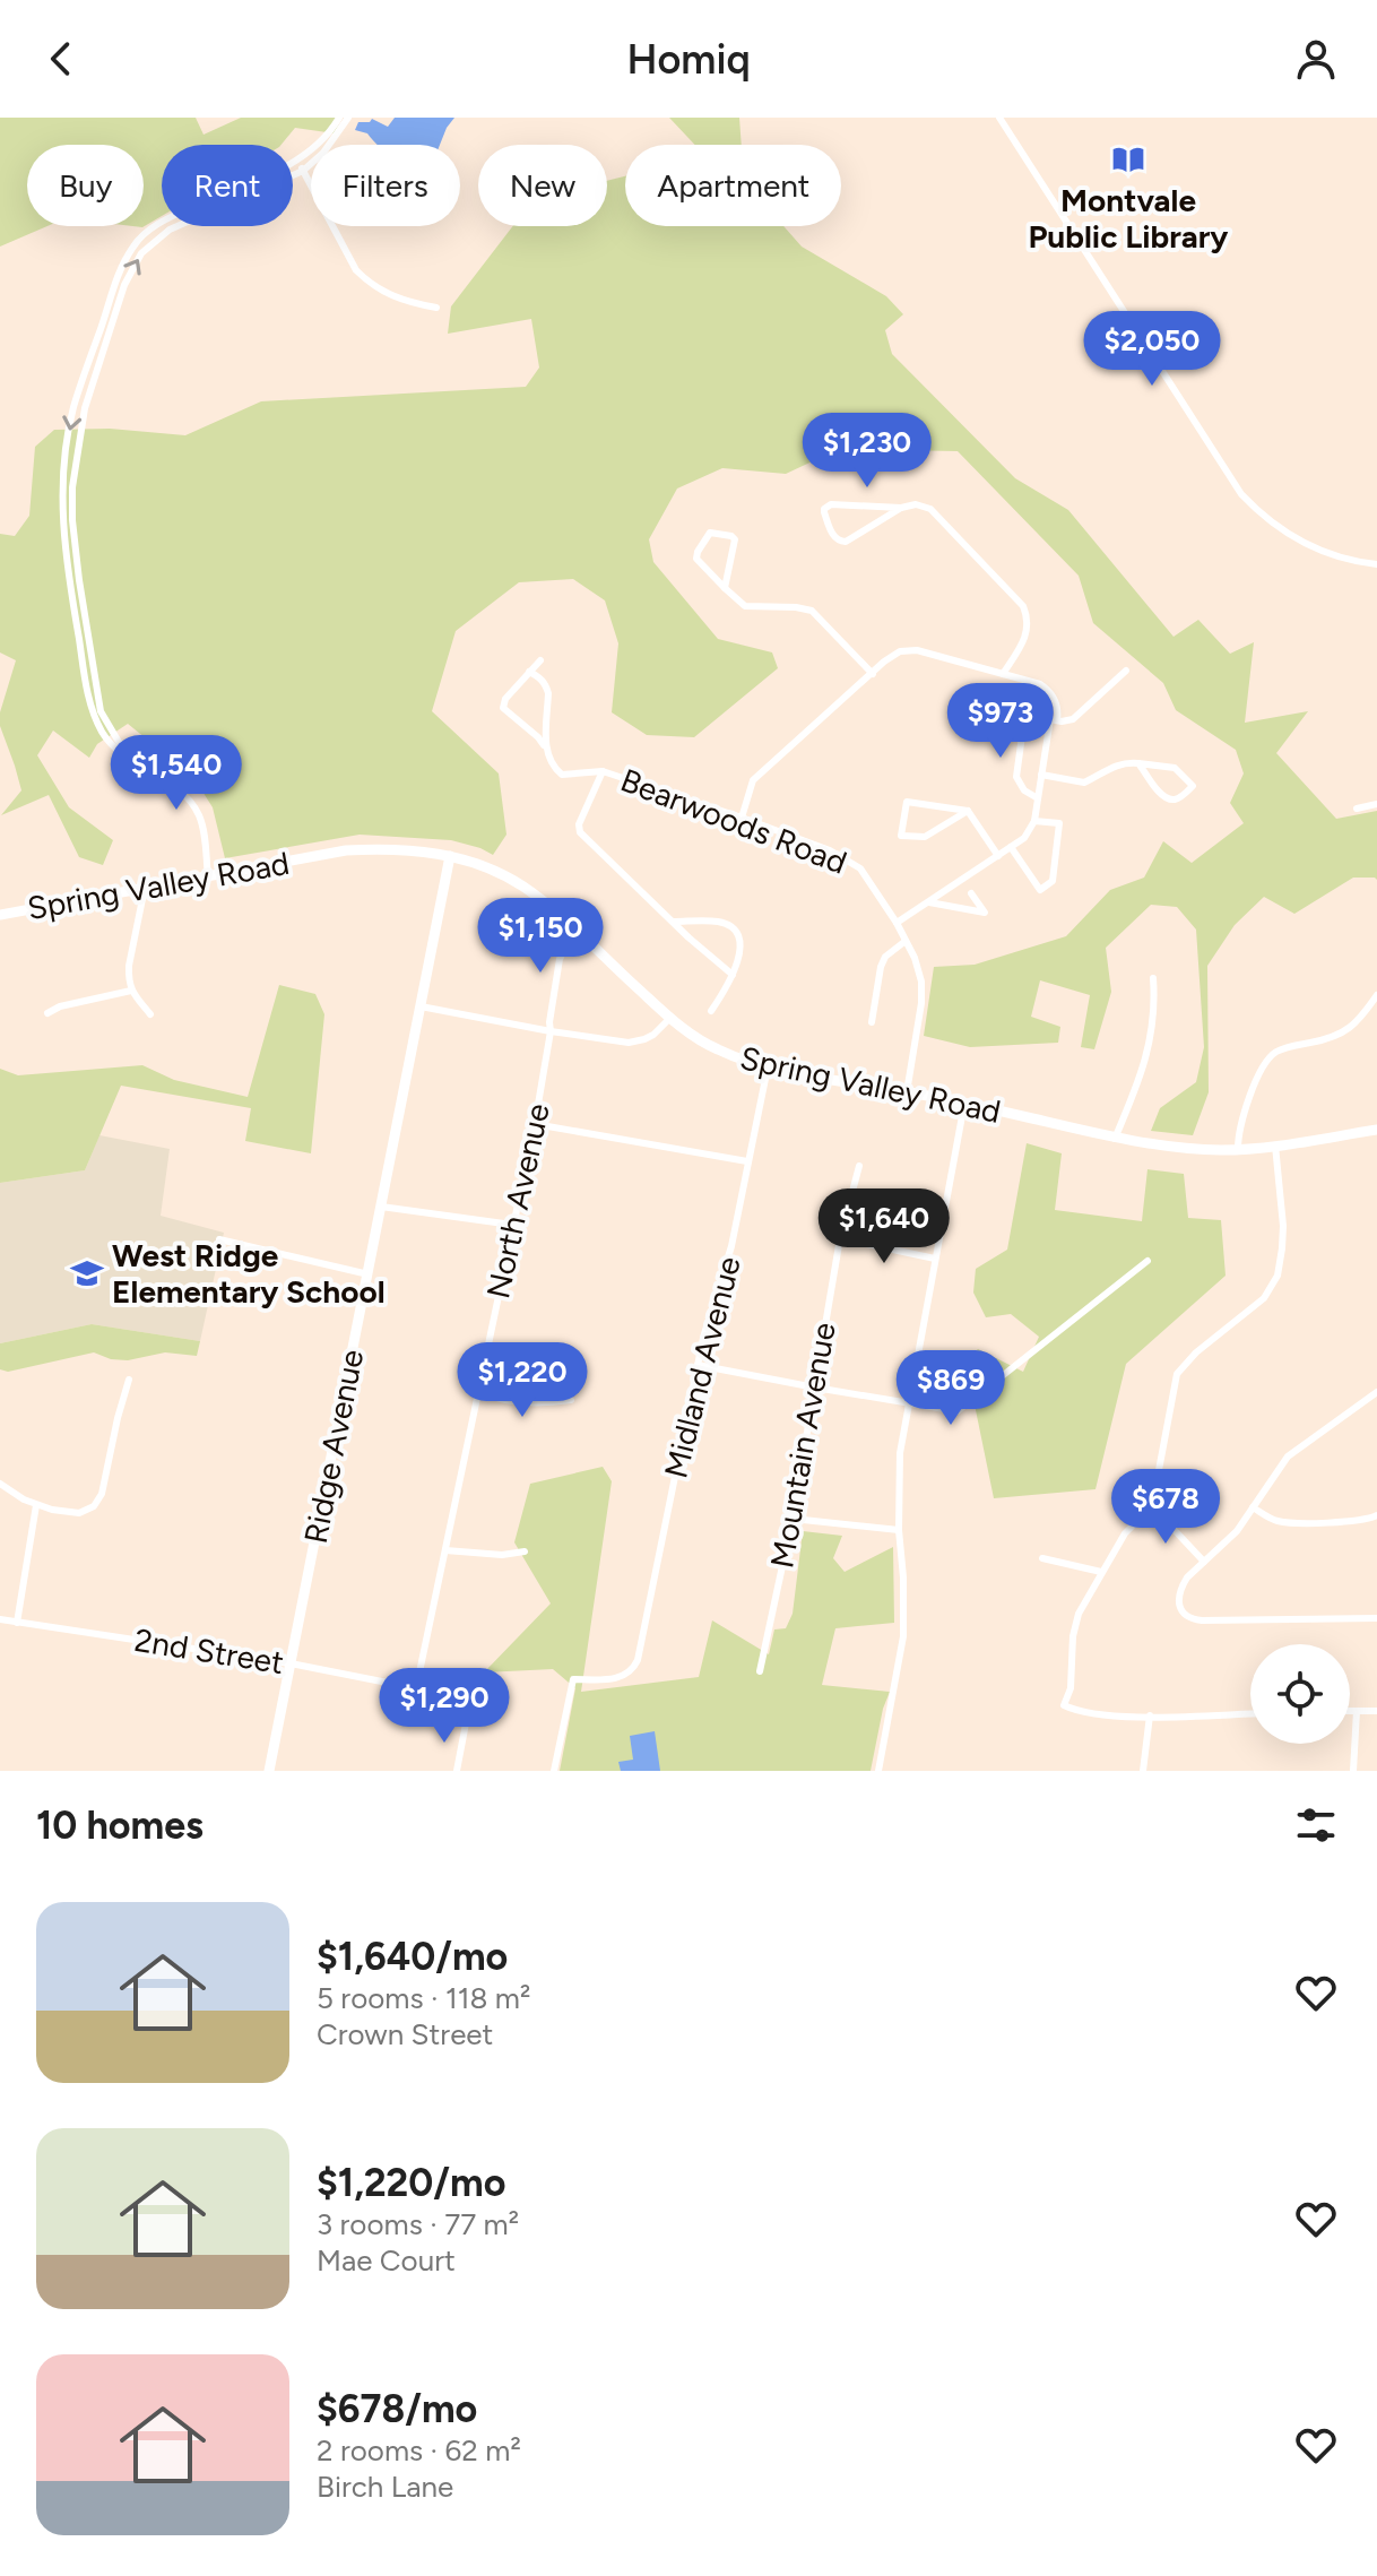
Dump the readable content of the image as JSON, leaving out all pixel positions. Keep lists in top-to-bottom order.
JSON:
{
  "streets": {
    "street": [
      "Bearwoods Road",
      "Spring Valley Road",
      "North Avenue",
      "Midland Avenue",
      "Mountain Avenue",
      "Ridge Avenue",
      "2nd Street"
    ]
  },
  "crossings": [
    ["Bearwoods Road", "Spring Valley Road"],
    ["Spring Valley Road", "North Avenue"],
    ["Spring Valley Road", "Midland Avenue"],
    ["Spring Valley Road", "Ridge Avenue"],
    ["North Avenue", "2nd Street"],
    ["Ridge Avenue", "2nd Street"]
  ],
  "places": {
    "library": ["Montvale Public Library"],
    "school or university": ["West Ridge Elementary School"]
  },
  "page": {
    "header": "Homiq",
    "chip": [
      "Buy",
      "Rent",
      "Filters",
      "New",
      "Apartment"
    ],
    "price": [
      "$2,050",
      "$1,230",
      "$973",
      "$1,540",
      "$1,150",
      "$1,640",
      "$1,220",
      "$869",
      "$678",
      "$1,290"
    ],
    "heading": "10 homes",
    "list": [
      {
        "name": "$1,640/mo",
        "note": "5 rooms · 118 m² · Crown Street"
      },
      {
        "name": "$1,220/mo",
        "note": "3 rooms · 77 m² · Mae Court"
      },
      {
        "name": "$678/mo",
        "note": "2 rooms · 62 m² · Birch Lane"
      }
    ]
  }
}
